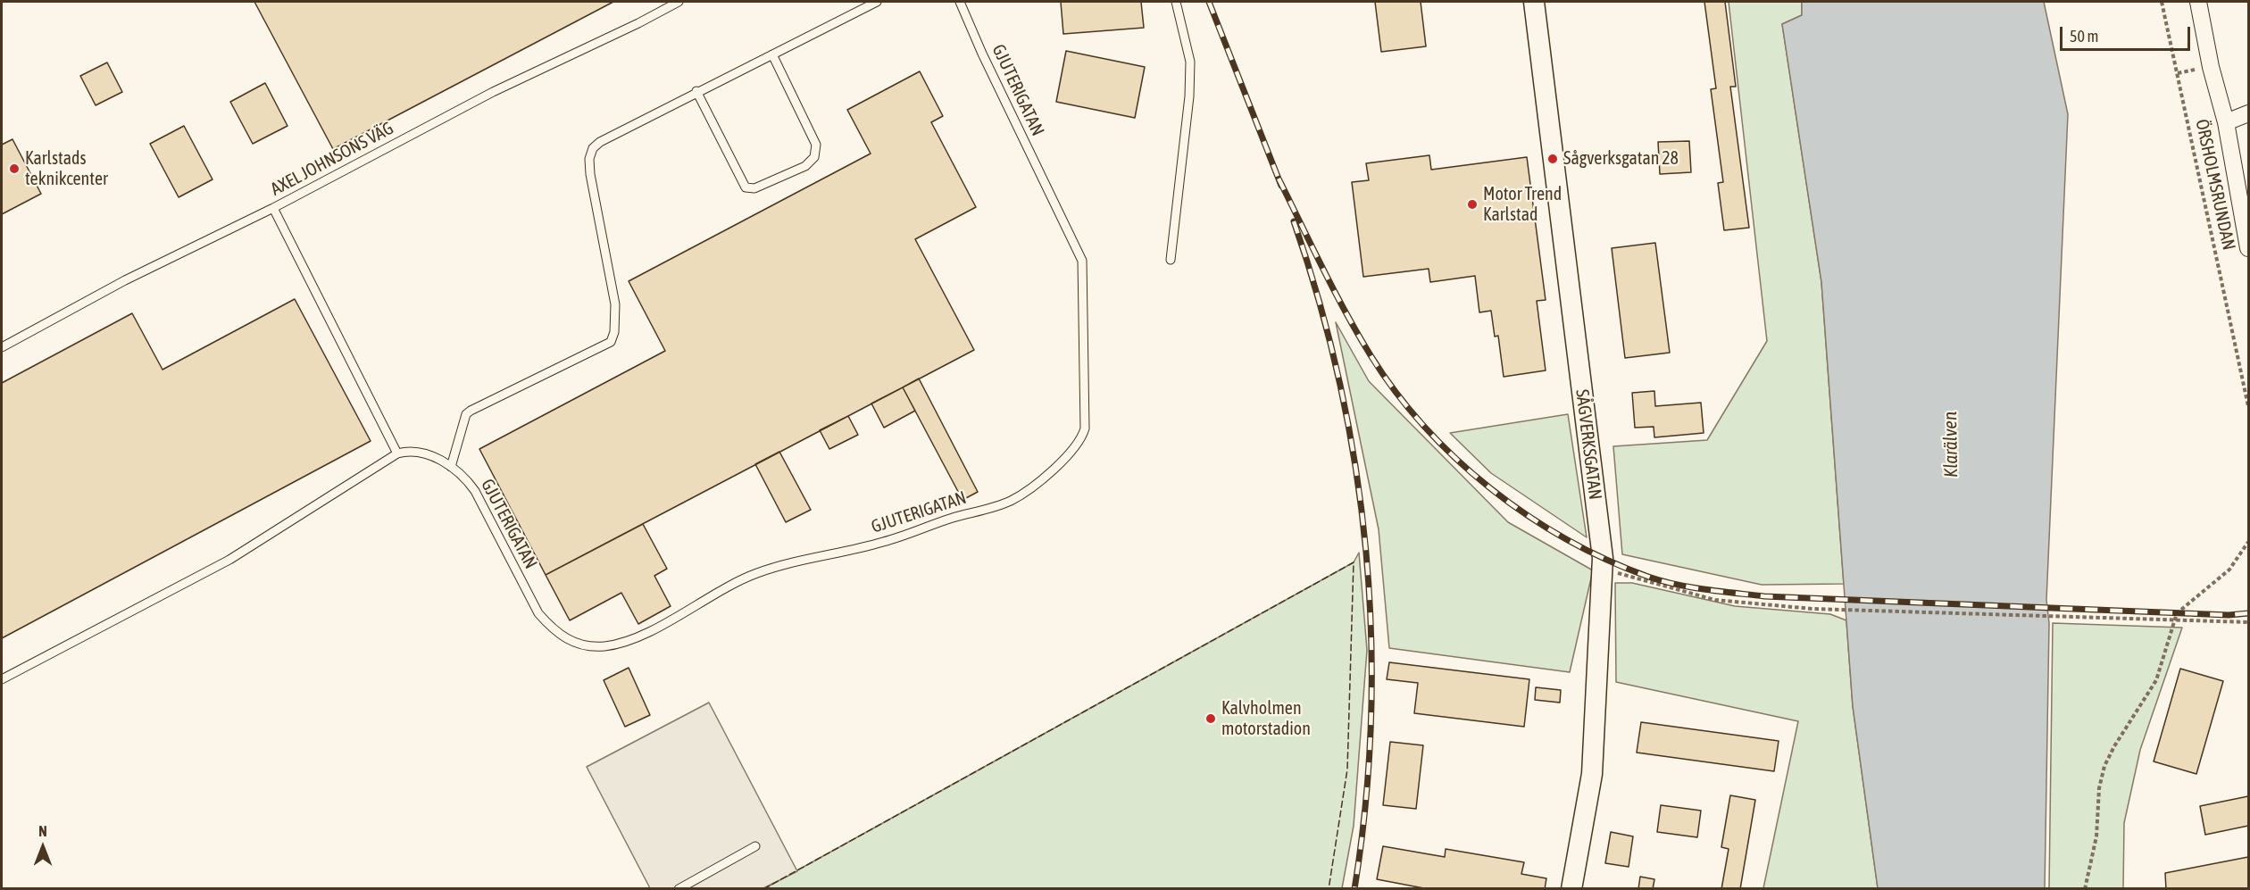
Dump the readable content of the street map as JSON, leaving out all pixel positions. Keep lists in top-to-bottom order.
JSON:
{
  "streets": {
    "street": ["SÅGVERKSGATAN"],
    "lane": ["GJUTERIGATAN", "AXEL JOHNSONS VÄG"],
    "path": ["ÖRSHOLMSRUNDAN"]
  },
  "water": ["Klarälven"],
  "places": [
    "Sågverksgatan 28",
    "Karlstads teknikcenter",
    "Motor Trend Karlstad",
    "Kalvholmen motorstadion"
  ],
  "scale_bar": "50 m",
  "north": "top"
}
